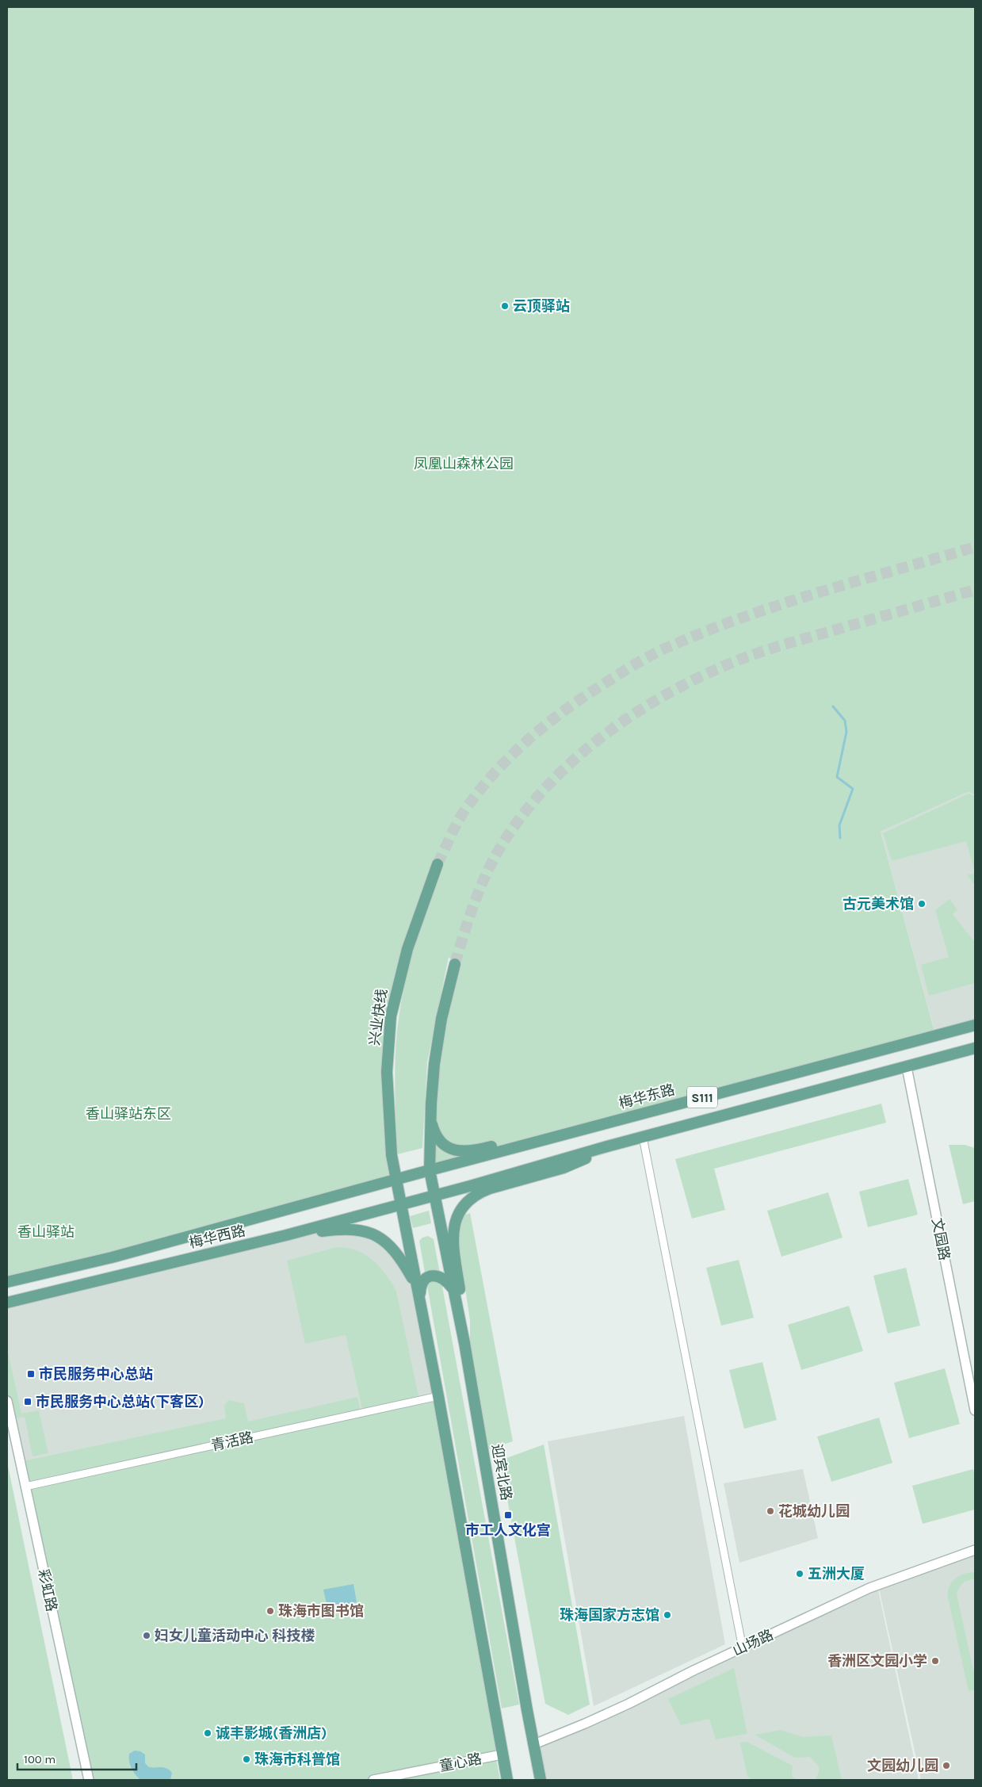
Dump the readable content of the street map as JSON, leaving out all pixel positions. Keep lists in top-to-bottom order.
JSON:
{
  "streets": {
    "main road": [
      "兴业快线",
      "梅华东路",
      "S111",
      "梅华西路",
      "迎宾北路"
    ],
    "street": [
      "文园路",
      "青活路",
      "彩虹路",
      "山场路",
      "童心路"
    ]
  },
  "crossings": [
    ["兴业快线", "梅华东路"],
    ["兴业快线", "梅华西路"],
    ["梅华东路", "梅华西路"],
    ["梅华东路", "迎宾北路"],
    ["S111", "梅华西路"],
    ["S111", "文园路"],
    ["S111", "迎宾北路"],
    ["梅华西路", "迎宾北路"],
    ["青活路", "彩虹路"],
    ["迎宾北路", "山场路"]
  ],
  "parks": ["凤凰山森林公园", "香山驿站东区", "香山驿站"],
  "places": {
    "other": [
      "云顶驿站",
      "古元美术馆",
      "花城幼儿园",
      "五洲大厦",
      "珠海市图书馆",
      "珠海国家方志馆",
      "妇女儿童活动中心 科技楼",
      "香洲区文园小学",
      "诚丰影城(香洲店)",
      "珠海市科普馆",
      "文园幼儿园"
    ],
    "transit": ["市民服务中心总站", "市民服务中心总站(下客区)", "市工人文化宫"]
  },
  "scale_bar": "100 m"
}
